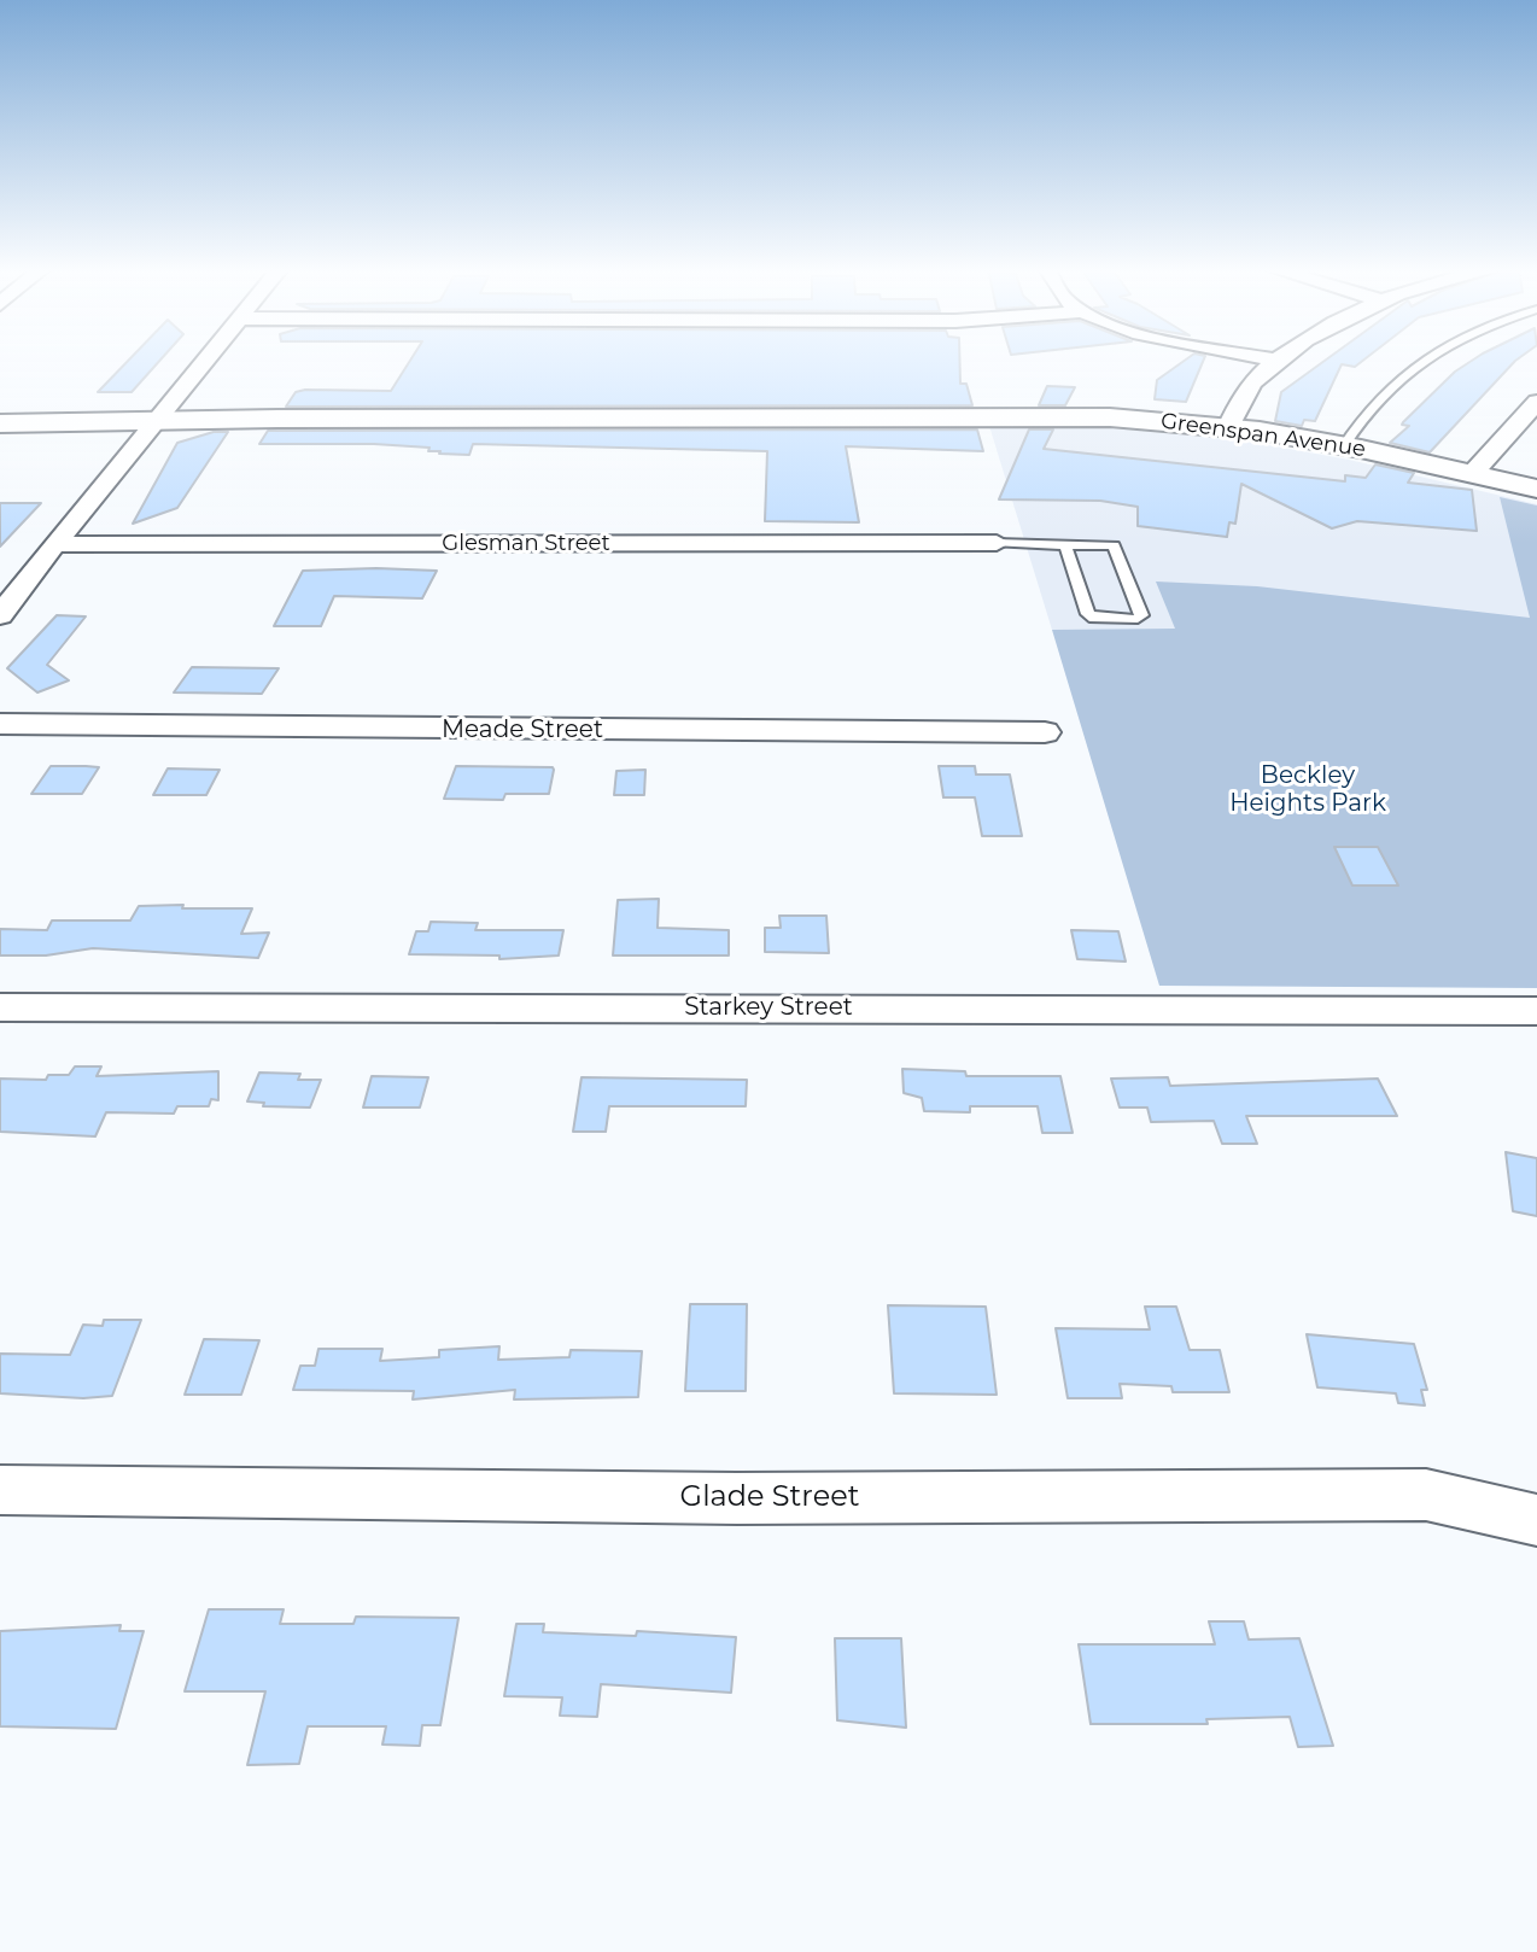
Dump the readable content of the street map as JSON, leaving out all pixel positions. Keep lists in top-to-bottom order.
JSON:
{
  "streets": {
    "street": [
      "Greenspan Avenue",
      "Glesman Street",
      "Meade Street",
      "Starkey Street",
      "Glade Street"
    ]
  },
  "parks": ["Beckley Heights Park"]
}
